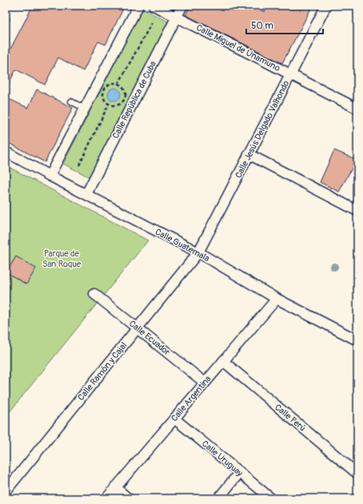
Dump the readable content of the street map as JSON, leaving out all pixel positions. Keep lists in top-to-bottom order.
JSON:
{
  "streets": {
    "street": [
      "Calle Miguel de Unamuno",
      "Calle República de Cuba",
      "Calle Jesús Delgado Valhondo",
      "Calle Guatemala",
      "Calle Ecuador",
      "Calle Ramón y Cajal",
      "Calle Argentina",
      "Calle Perú",
      "Calle Uruguay"
    ]
  },
  "crossings": [
    ["Calle Miguel de Unamuno", "Calle República de Cuba"],
    ["Calle Miguel de Unamuno", "Calle Jesús Delgado Valhondo"],
    ["Calle República de Cuba", "Calle Guatemala"],
    ["Calle Jesús Delgado Valhondo", "Calle Guatemala"],
    ["Calle Jesús Delgado Valhondo", "Calle Ramón y Cajal"],
    ["Calle Guatemala", "Calle Ramón y Cajal"],
    ["Calle Guatemala", "Calle Argentina"],
    ["Calle Ecuador", "Calle Ramón y Cajal"],
    ["Calle Ecuador", "Calle Argentina"],
    ["Calle Argentina", "Calle Perú"],
    ["Calle Argentina", "Calle Uruguay"]
  ],
  "parks": ["Parque de San Roque"],
  "scale_bar": "50 m"
}
